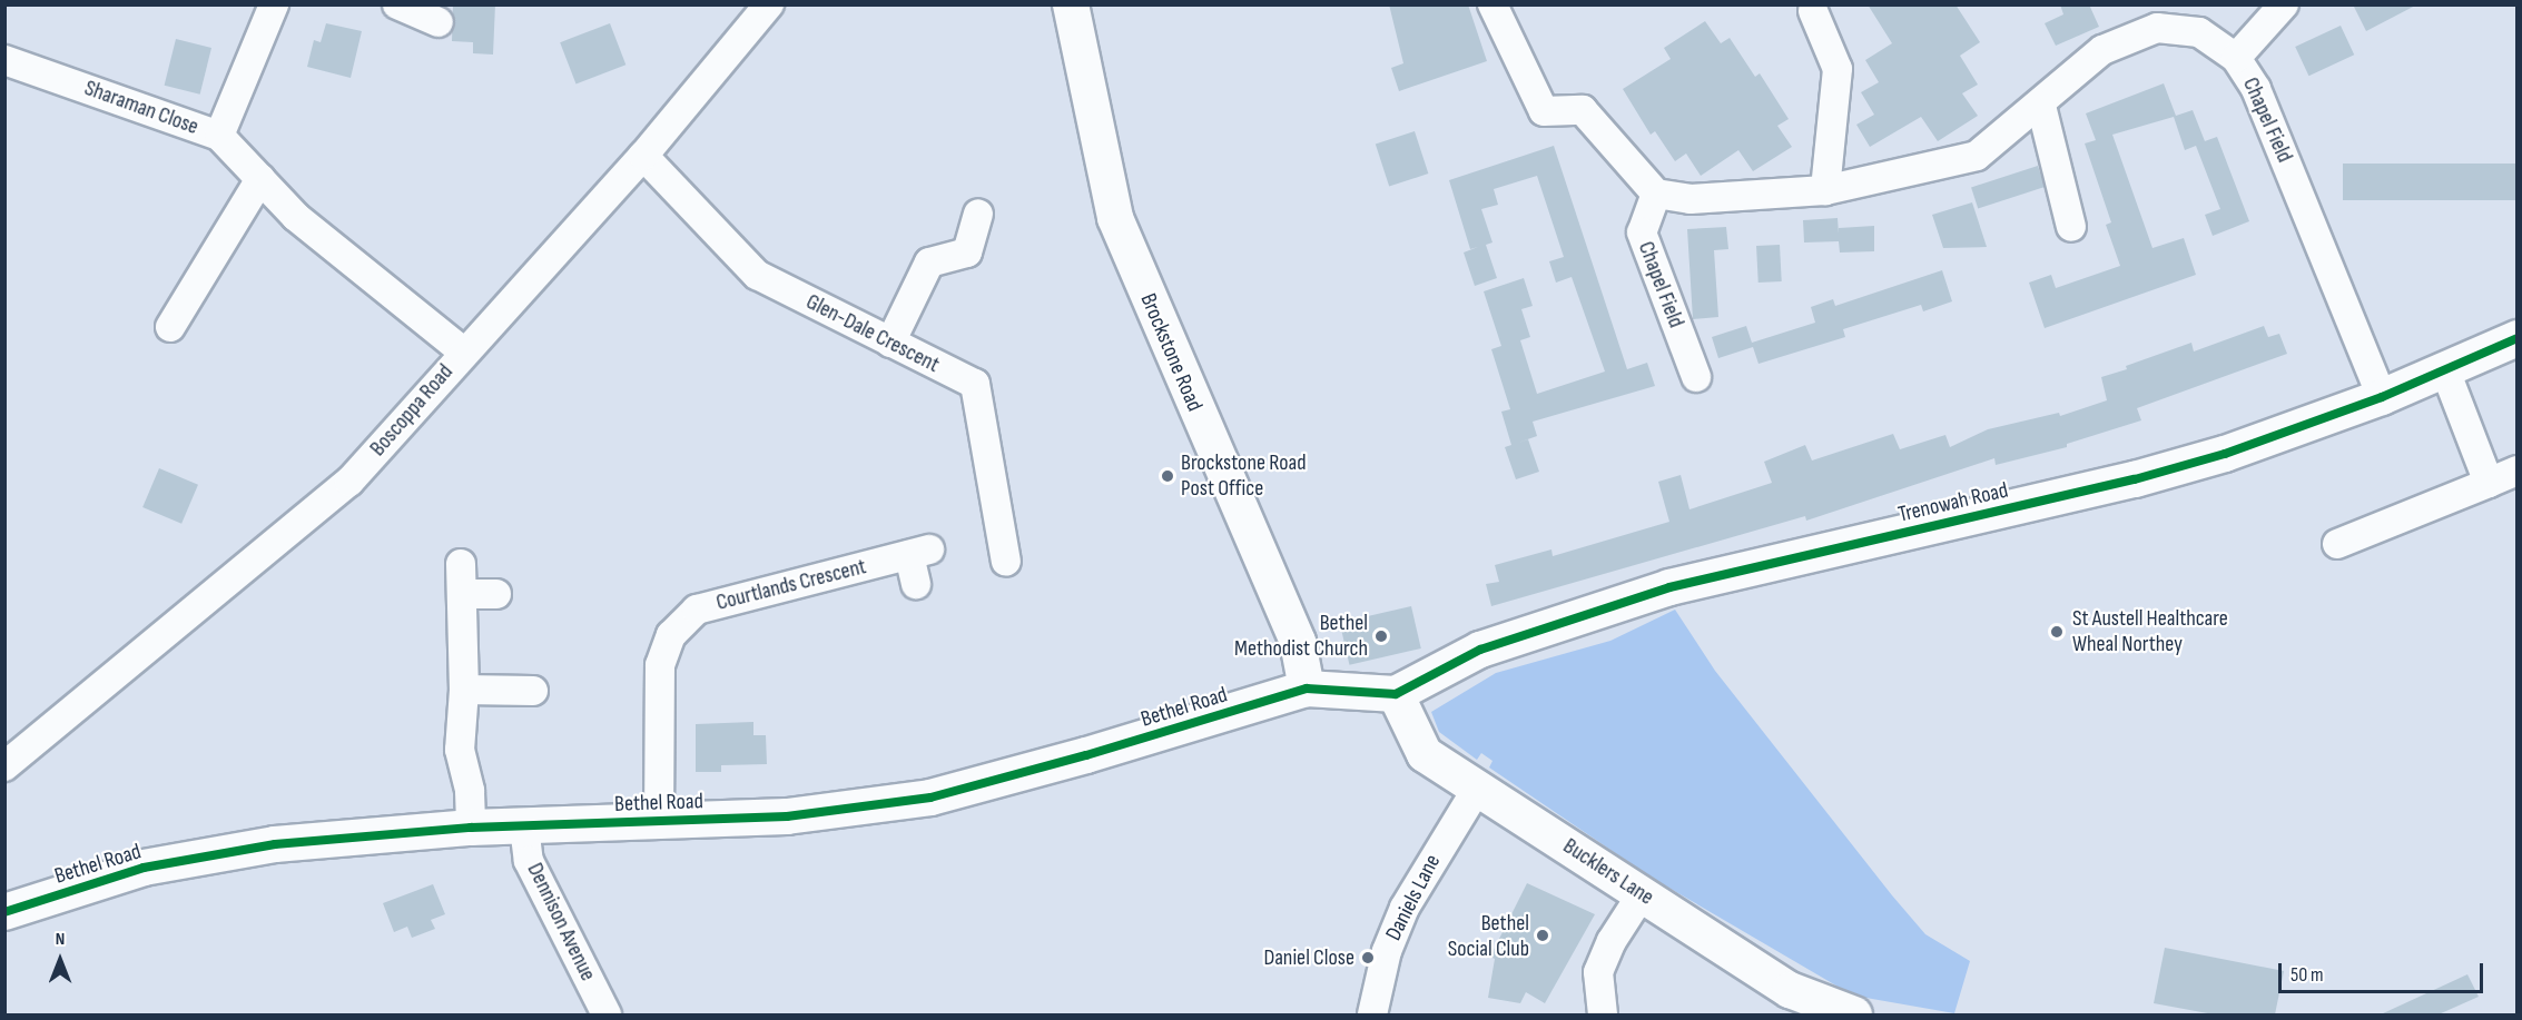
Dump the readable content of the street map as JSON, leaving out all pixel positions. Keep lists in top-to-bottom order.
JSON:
{
  "streets": {
    "street": [
      "Sharaman Close",
      "Chapel Field",
      "Glen-Dale Crescent",
      "Brockstone Road",
      "Boscoppa Road",
      "Trenowah Road",
      "Courtlands Crescent",
      "Bethel Road",
      "Bucklers Lane",
      "Daniels Lane",
      "Dennison Avenue"
    ]
  },
  "crossings": [
    ["Chapel Field", "Trenowah Road"],
    ["Glen-Dale Crescent", "Boscoppa Road"],
    ["Brockstone Road", "Bethel Road"],
    ["Trenowah Road", "Bucklers Lane"],
    ["Courtlands Crescent", "Bethel Road"],
    ["Bethel Road", "Dennison Avenue"],
    ["Bucklers Lane", "Daniels Lane"]
  ],
  "places": [
    "Brockstone Road Post Office",
    "St Austell Healthcare Wheal Northey",
    "Bethel Methodist Church",
    "Bethel Social Club",
    "Daniel Close"
  ],
  "scale_bar": "50 m",
  "north": "top"
}
